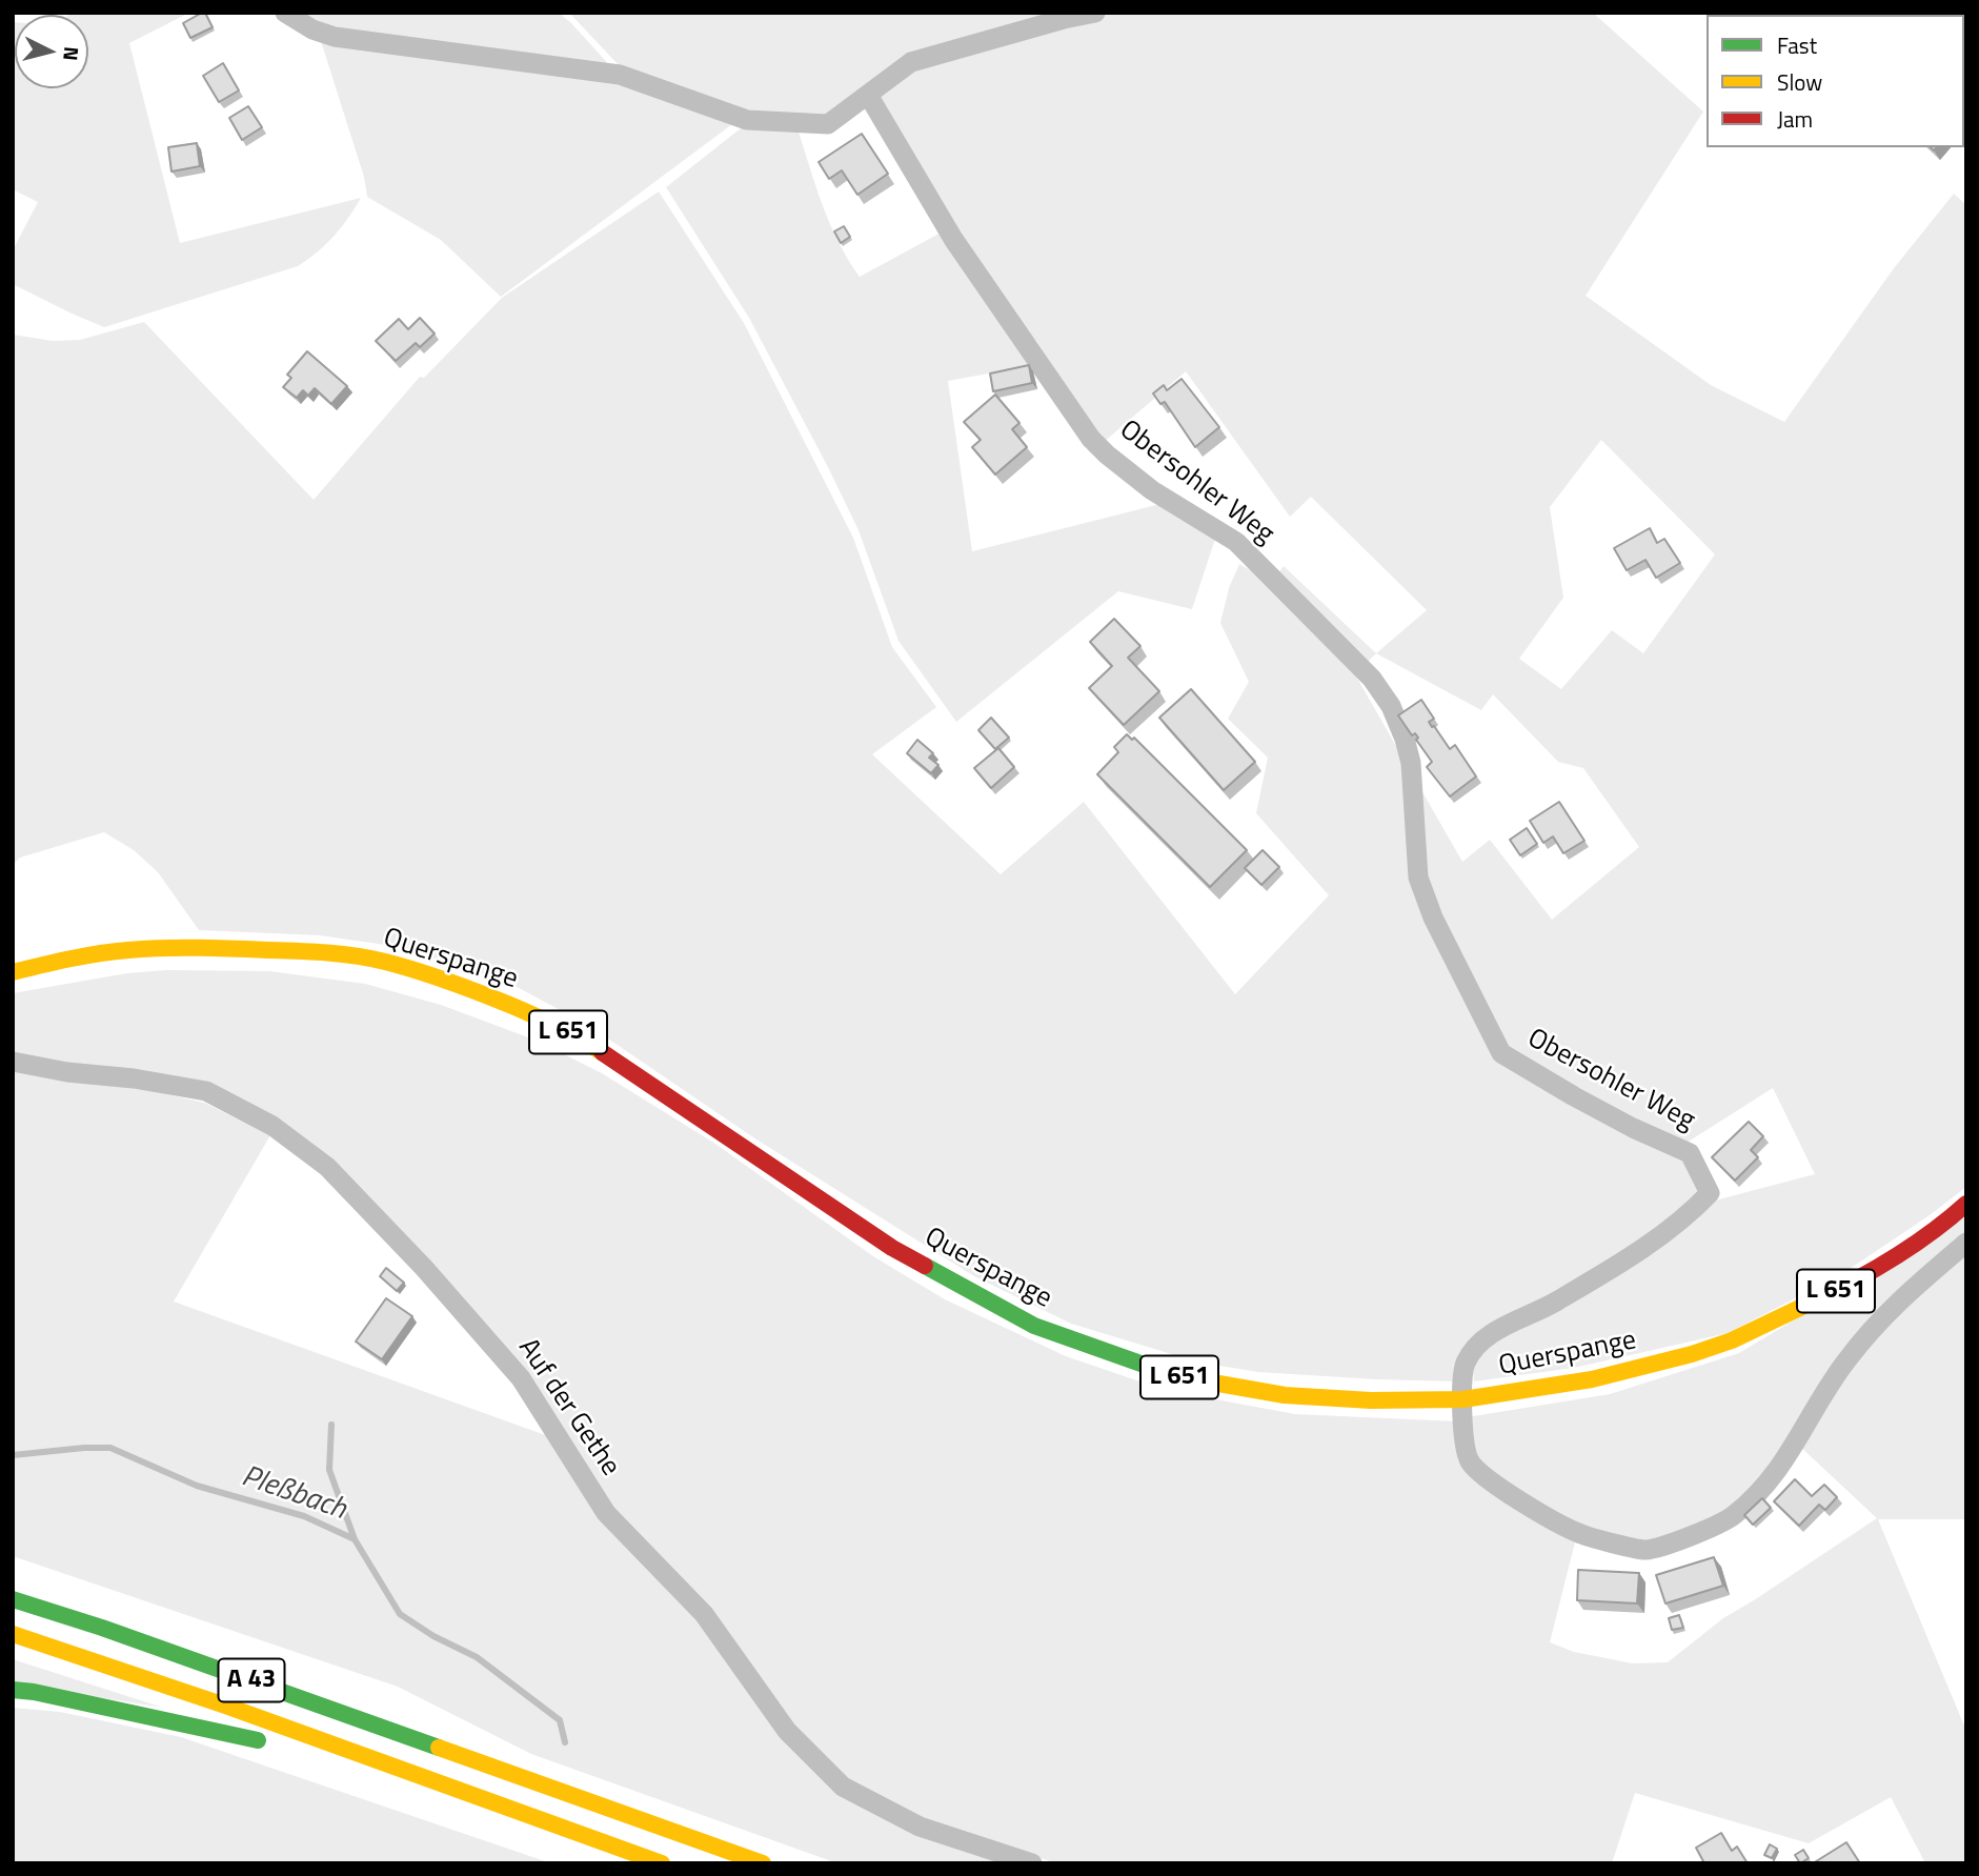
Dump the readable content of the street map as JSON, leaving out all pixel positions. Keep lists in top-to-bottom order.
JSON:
{
  "streets": {
    "main road": ["Querspange", "L 651", "A 43"],
    "street": ["Obersohler Weg", "Auf der Gethe"]
  },
  "crossings": [
    ["Obersohler Weg", "Querspange"]
  ],
  "water": ["Pleßbach"],
  "legend": ["Fast", "Slow", "Jam"],
  "north": "right"
}
